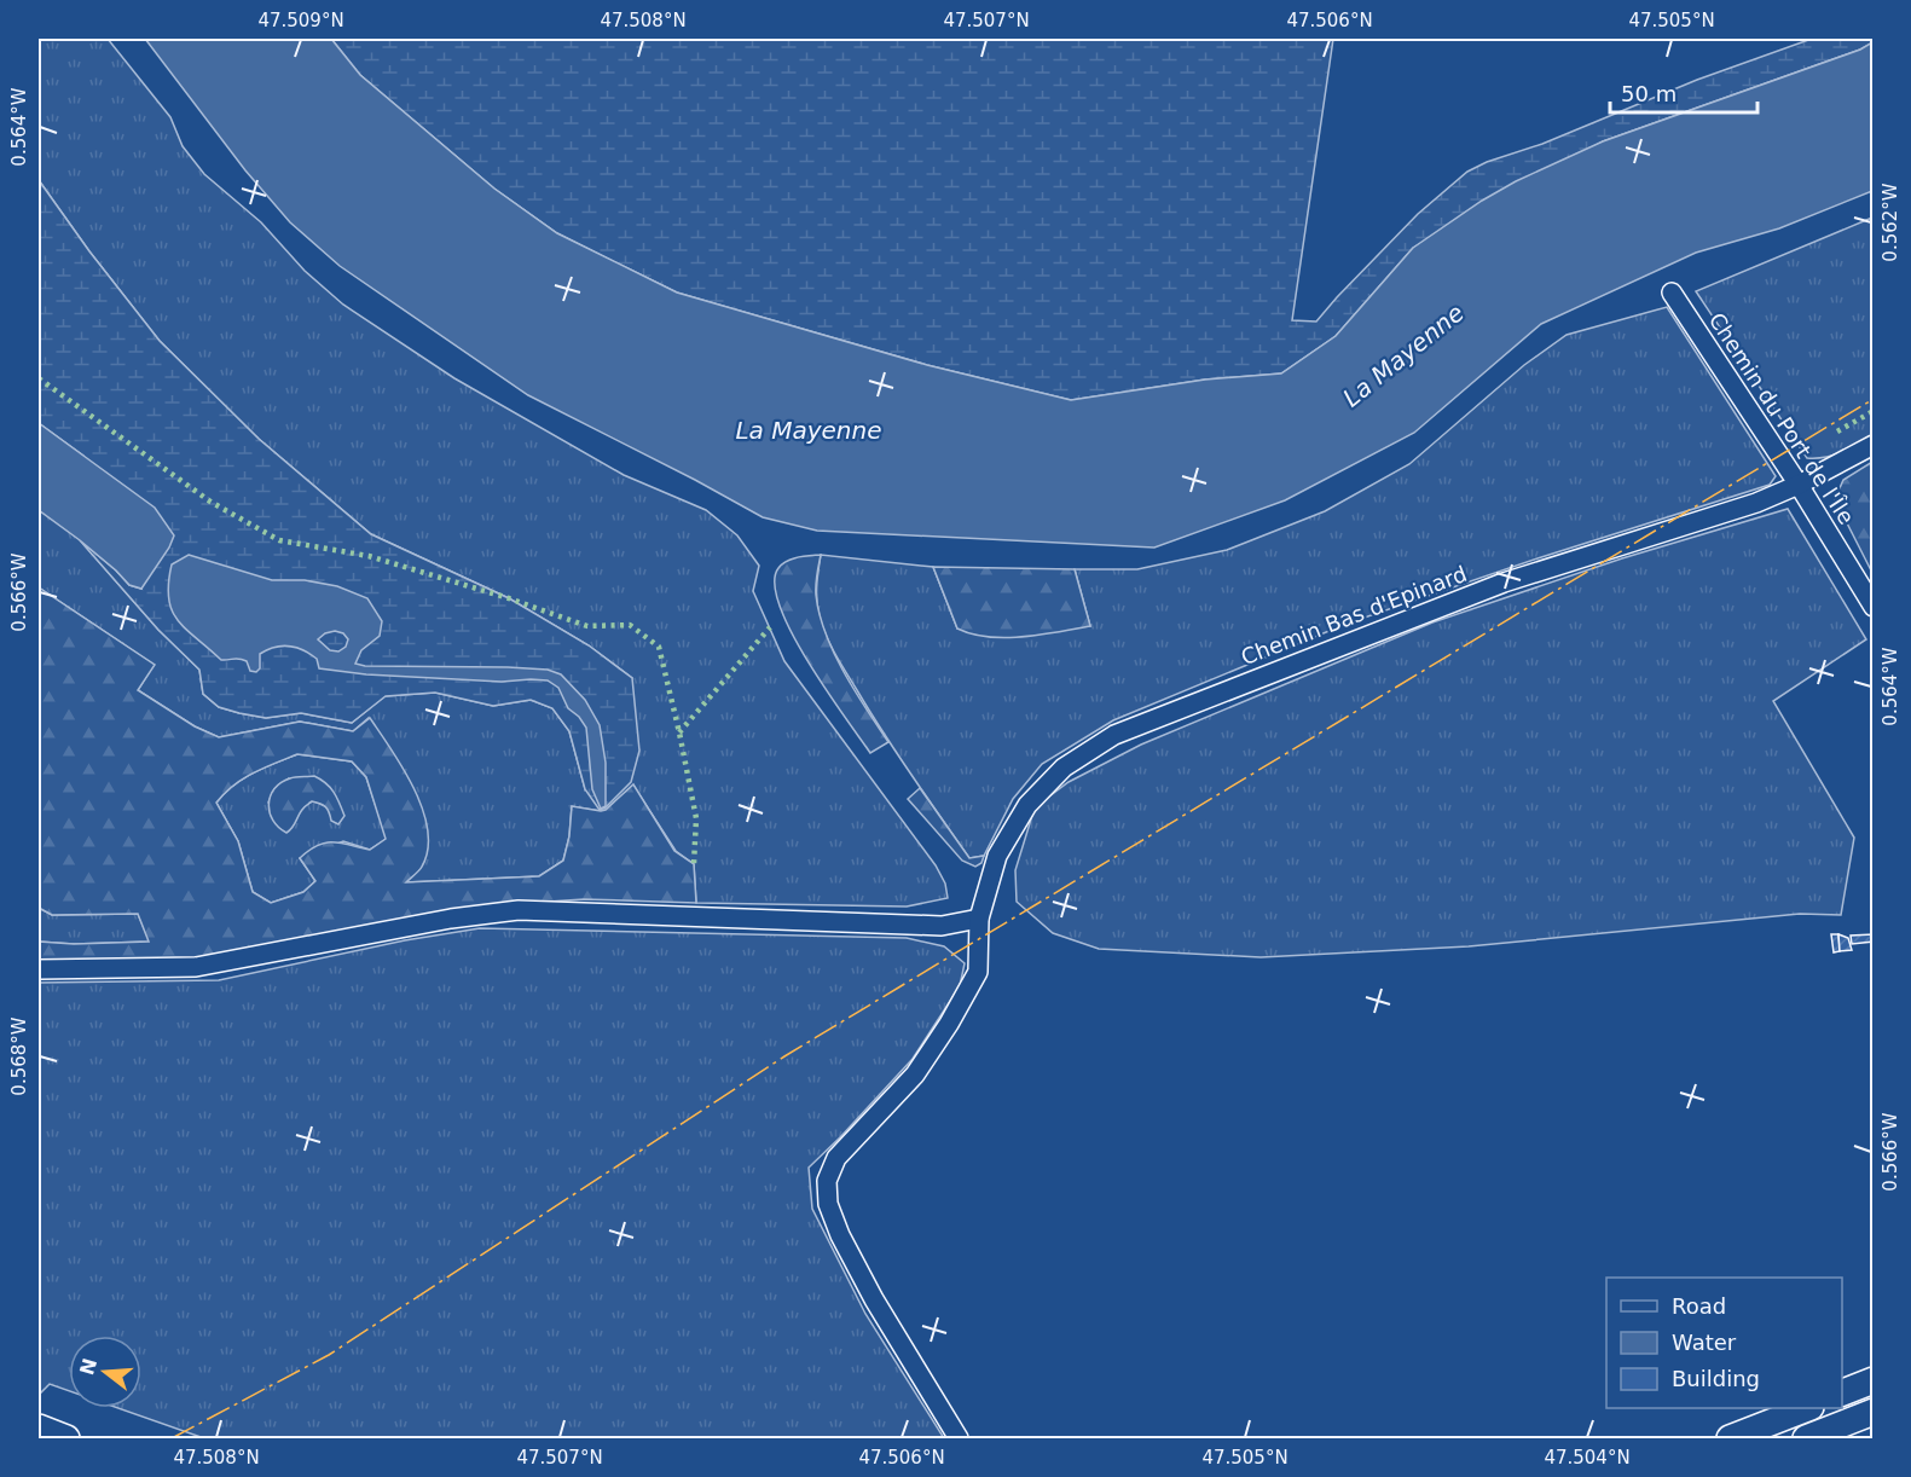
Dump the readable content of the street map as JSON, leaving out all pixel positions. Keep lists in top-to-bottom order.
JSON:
{
  "streets": {
    "street": ["Chemin du Port de l'Île", "Chemin Bas d'Epinard"]
  },
  "crossings": [
    ["Chemin du Port de l'Île", "Chemin Bas d'Epinard"]
  ],
  "water": ["La Mayenne"],
  "legend": ["Road", "Water", "Building"],
  "scale_bar": "50 m",
  "north": "left",
  "coordinates": [
    "47.509°N",
    "47.508°N",
    "47.507°N",
    "47.506°N",
    "47.505°N",
    "0.564°W",
    "0.562°W",
    "0.566°W",
    "0.568°W",
    "47.504°N"
  ]
}
